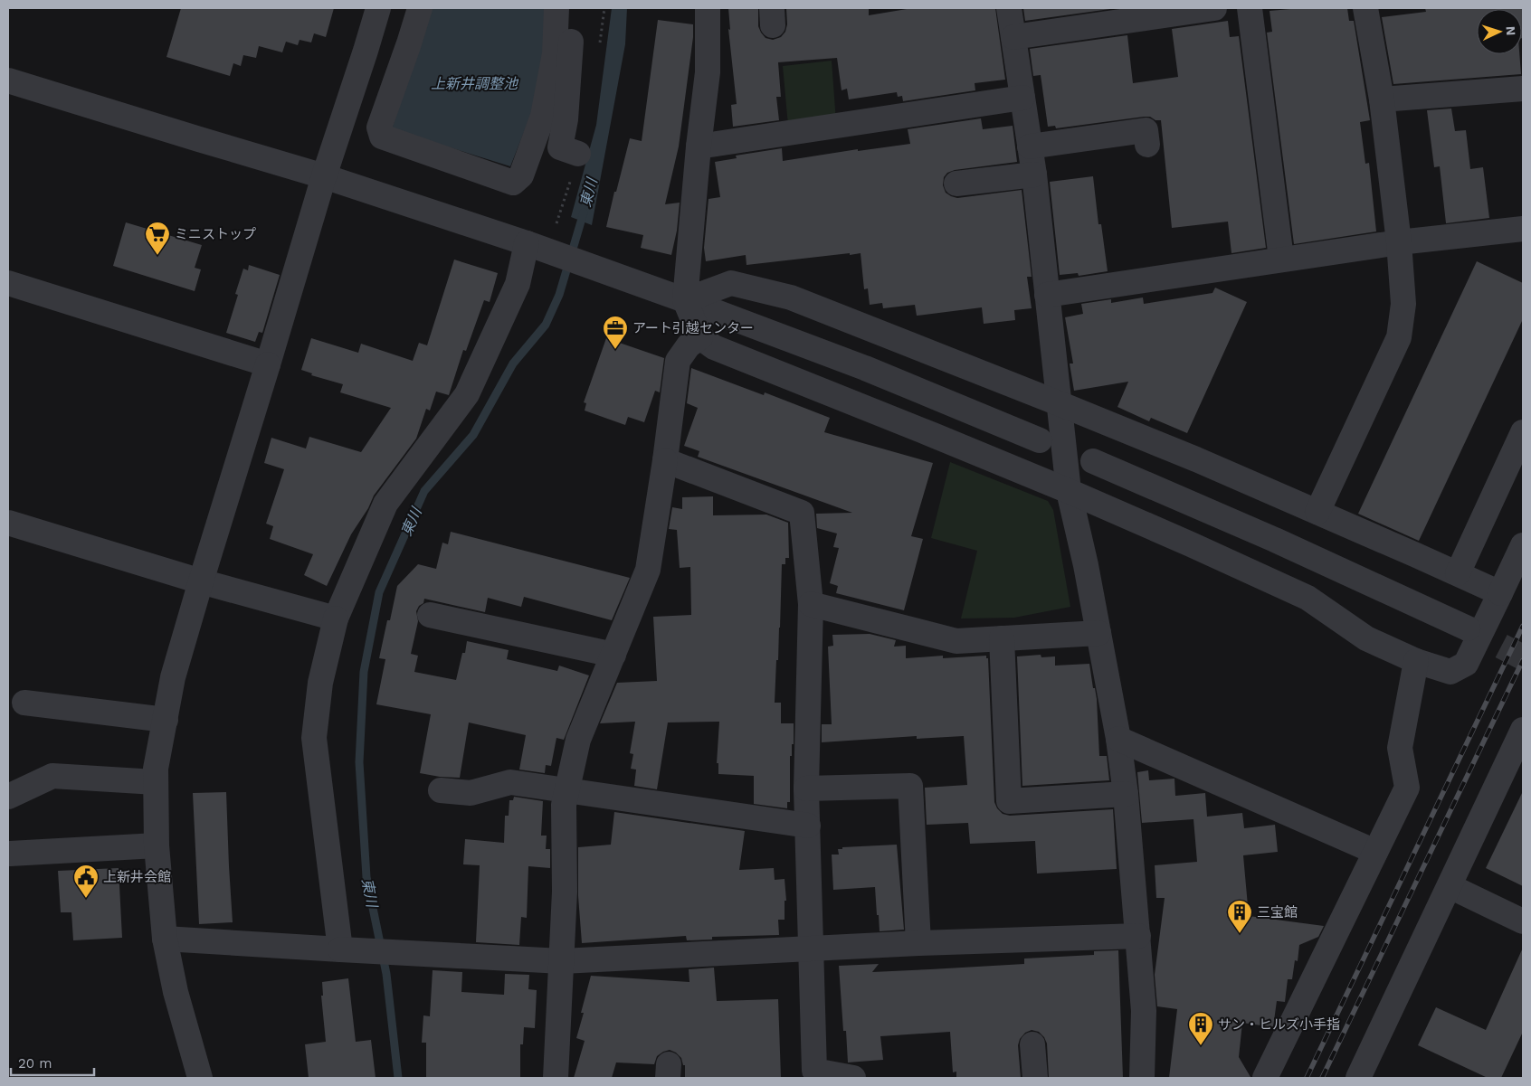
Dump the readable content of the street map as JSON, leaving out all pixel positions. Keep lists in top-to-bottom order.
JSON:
{
  "water": ["上新井調整池", "東川"],
  "places": {
    "supermarket": ["ミニストップ"],
    "office": ["アート引越センター"],
    "public building": ["上新井会館"],
    "building": ["三宝館", "サン・ヒルズ小手指"]
  },
  "scale_bar": "20 m",
  "north": "right"
}
